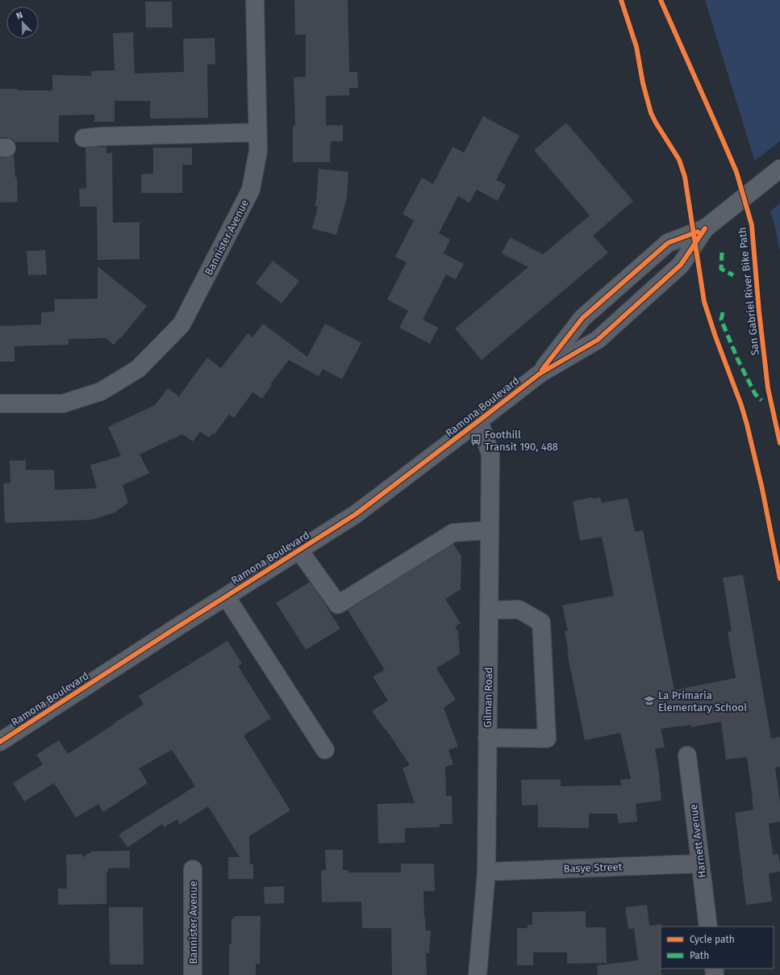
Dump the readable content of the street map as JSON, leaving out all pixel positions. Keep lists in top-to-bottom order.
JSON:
{
  "streets": {
    "main road": ["Ramona Boulevard"],
    "street": [
      "Bannister Avenue",
      "Gilman Road",
      "Harnett Avenue",
      "Basye Street"
    ],
    "cycle path": ["San Gabriel River Bike Path"]
  },
  "crossings": [
    ["Ramona Boulevard", "Gilman Road"],
    ["Gilman Road", "Basye Street"],
    ["Harnett Avenue", "Basye Street"]
  ],
  "places": {
    "bus stop": ["Foothill Transit 190, 488"],
    "school or university": ["La Primaria Elementary School"]
  },
  "legend": ["Cycle path", "Path"],
  "north": "top left"
}
